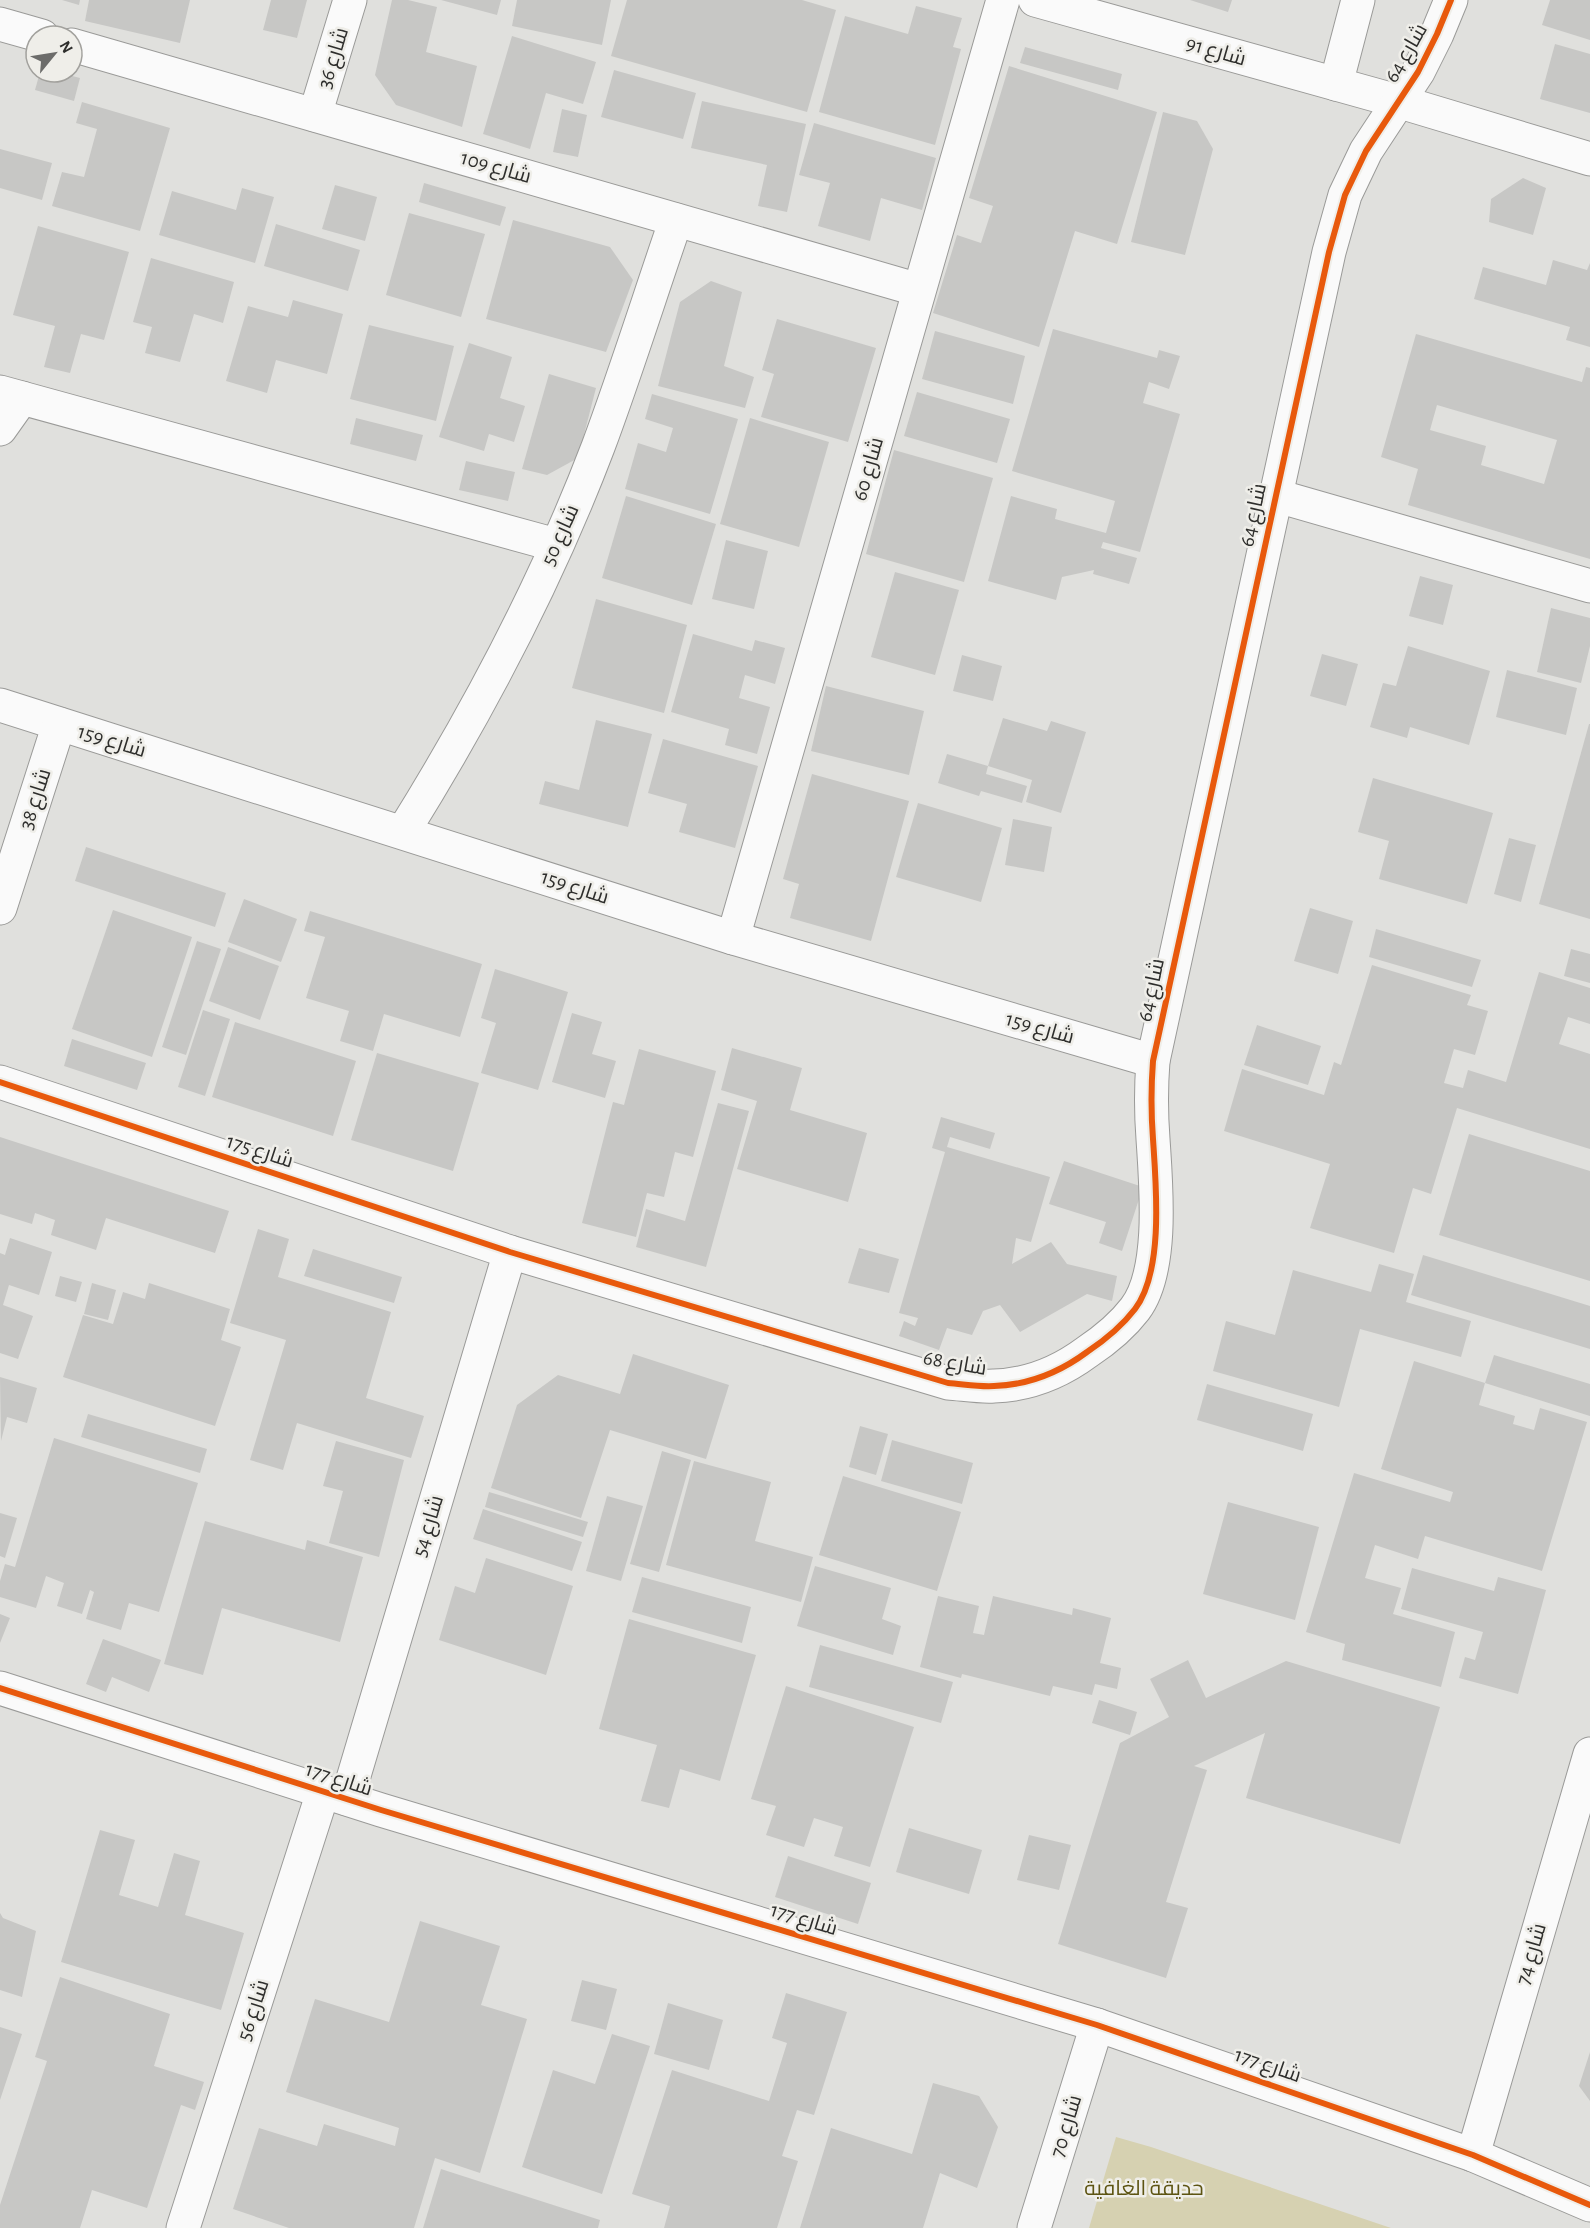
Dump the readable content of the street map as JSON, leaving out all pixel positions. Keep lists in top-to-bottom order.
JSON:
{
  "streets": {
    "street": [
      "شارع 91",
      "شارع 64",
      "شارع 36",
      "شارع 109",
      "شارع 60",
      "شارع 50",
      "شارع 159",
      "شارع 38",
      "شارع 175",
      "شارع 68",
      "شارع 54",
      "شارع 177",
      "شارع 74",
      "شارع 56",
      "شارع 70"
    ]
  },
  "crossings": [
    ["شارع 91", "شارع 64"],
    ["شارع 64", "شارع 159"],
    ["شارع 64", "شارع 68"],
    ["شارع 36", "شارع 109"],
    ["شارع 109", "شارع 60"],
    ["شارع 109", "شارع 50"],
    ["شارع 60", "شارع 159"],
    ["شارع 50", "شارع 159"],
    ["شارع 159", "شارع 38"],
    ["شارع 159", "شارع 68"],
    ["شارع 175", "شارع 68"],
    ["شارع 175", "شارع 54"],
    ["شارع 68", "شارع 54"],
    ["شارع 54", "شارع 177"],
    ["شارع 54", "شارع 56"],
    ["شارع 177", "شارع 74"],
    ["شارع 177", "شارع 56"],
    ["شارع 177", "شارع 70"]
  ],
  "parks": ["حديقة الغافية"],
  "north": "top right"
}
